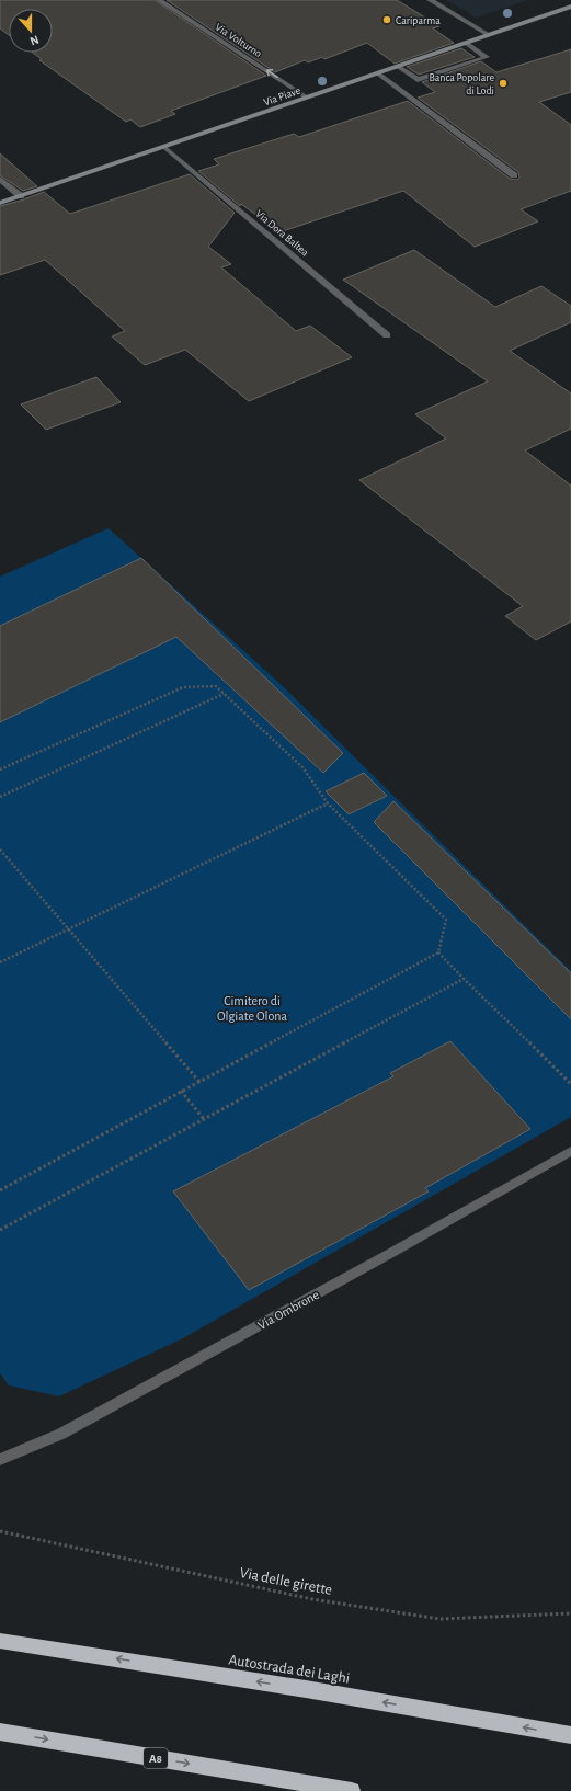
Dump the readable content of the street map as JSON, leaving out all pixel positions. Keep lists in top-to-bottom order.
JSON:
{
  "streets": {
    "highway": ["Autostrada dei Laghi", "A8"],
    "street": [
      "Via Volturno",
      "Via Piave",
      "Via Dora Baltea",
      "Via Ombrone"
    ],
    "path": ["Via delle girette"]
  },
  "crossings": [
    ["Via Volturno", "Via Piave"],
    ["Via Piave", "Via Dora Baltea"]
  ],
  "one_way": ["Via Volturno"],
  "parks": ["Cimitero di Olgiate Olona"],
  "places": ["Cariparma", "Banca Popolare di Lodi"],
  "north": "bottom"
}
